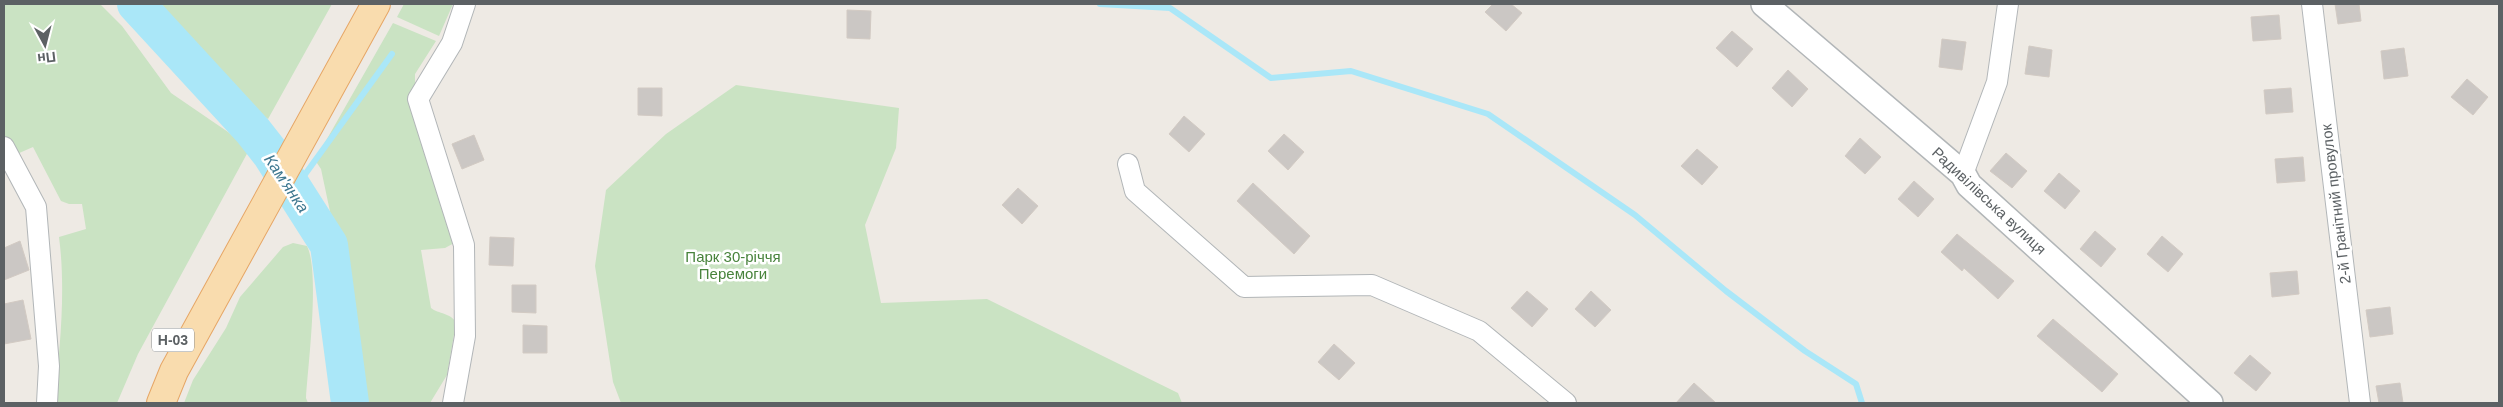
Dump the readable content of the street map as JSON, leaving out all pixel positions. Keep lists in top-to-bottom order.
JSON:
{
  "streets": {
    "main road": ["Н-03"],
    "street": ["Радивілівська вулиця", "2-й Гранітний провулок"]
  },
  "water": ["Кам'янка"],
  "parks": ["Парк 30-річчя Перемоги"],
  "north": "bottom"
}
